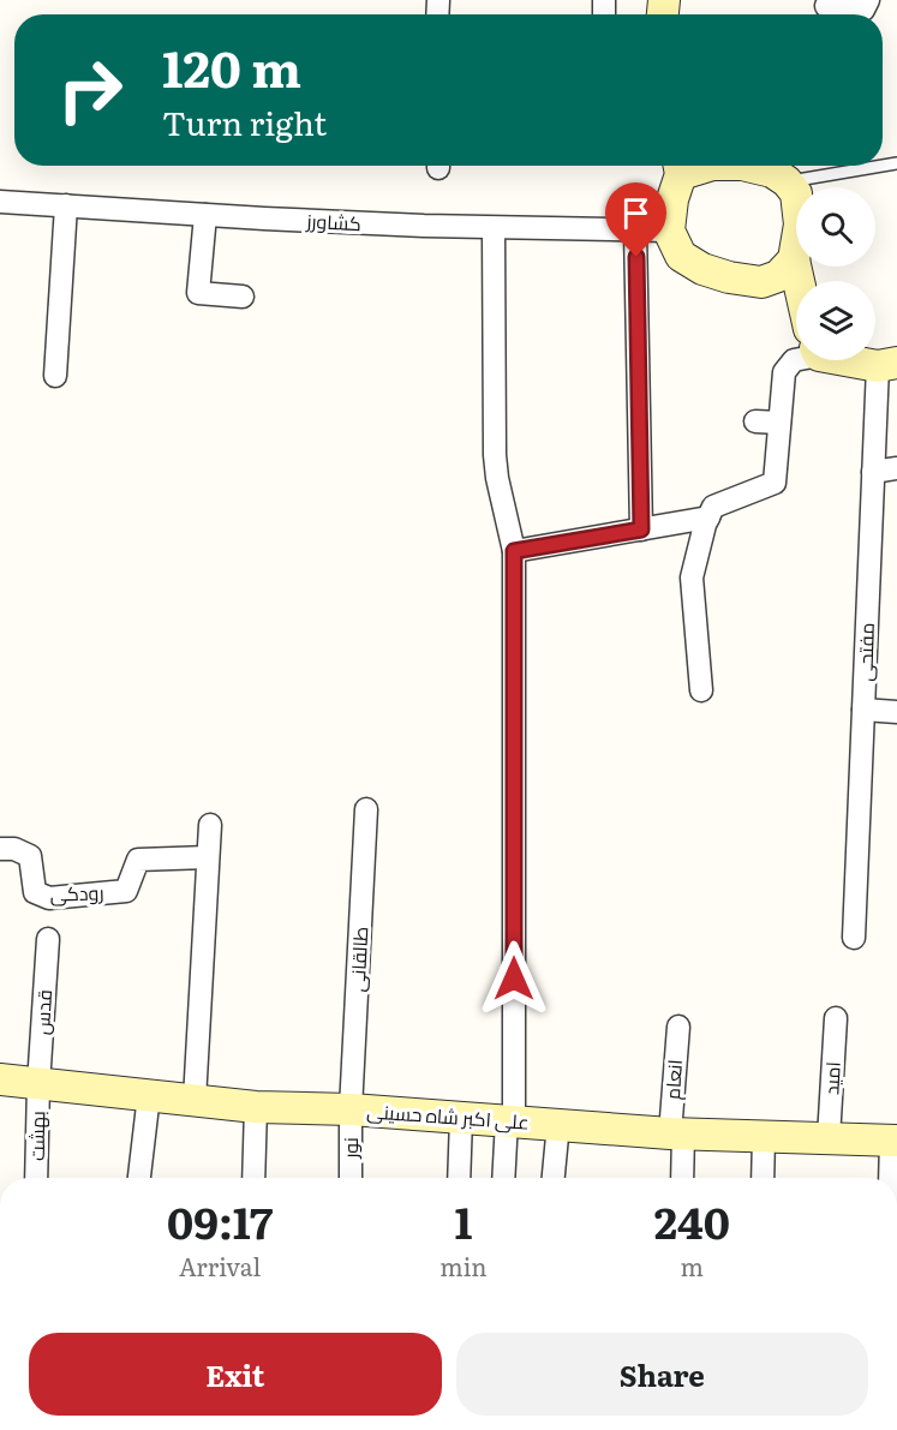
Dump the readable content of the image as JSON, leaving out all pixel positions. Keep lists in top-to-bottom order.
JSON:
{
  "streets": {
    "street": [
      "کشاورز",
      "مفتحی",
      "رودکی",
      "طالقانی",
      "قدس",
      "امید",
      "انعام",
      "علی اکبر شاه حسینی",
      "بهشت",
      "نور"
    ]
  },
  "crossings": [
    ["طالقانی", "علی اکبر شاه حسینی"],
    ["طالقانی", "نور"],
    ["قدس", "علی اکبر شاه حسینی"],
    ["قدس", "بهشت"],
    ["امید", "علی اکبر شاه حسینی"],
    ["انعام", "علی اکبر شاه حسینی"],
    ["علی اکبر شاه حسینی", "بهشت"],
    ["علی اکبر شاه حسینی", "نور"]
  ],
  "page": {
    "turn": ["120 m", "Turn right"],
    "eta": [
      "09:17",
      "Arrival",
      "1",
      "min",
      "240",
      "m"
    ],
    "buttons": ["Exit", "Share"]
  }
}
